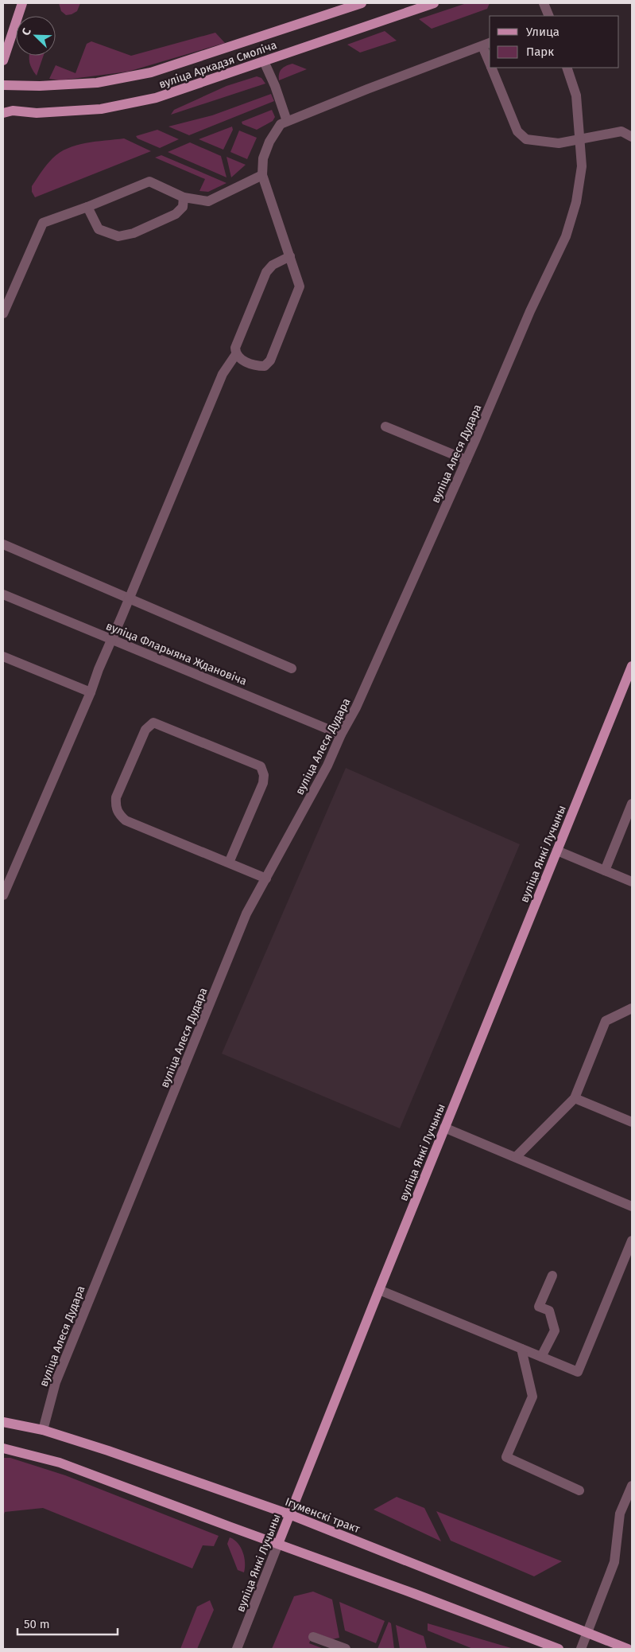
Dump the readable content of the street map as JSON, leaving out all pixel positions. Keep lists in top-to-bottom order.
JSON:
{
  "streets": {
    "main road": ["вуліца Аркадзя Смоліча", "вуліца Янкі Лучыны", "Ігуменскі тракт"],
    "street": ["вуліца Алеся Дудара", "вуліца Фларыяна Ждановіча"]
  },
  "crossings": [
    ["вуліца Алеся Дудара", "вуліца Фларыяна Ждановіча"],
    ["вуліца Алеся Дудара", "Ігуменскі тракт"],
    ["вуліца Янкі Лучыны", "Ігуменскі тракт"]
  ],
  "legend": ["Улица", "Парк"],
  "scale_bar": "50 m",
  "north": "top left"
}
